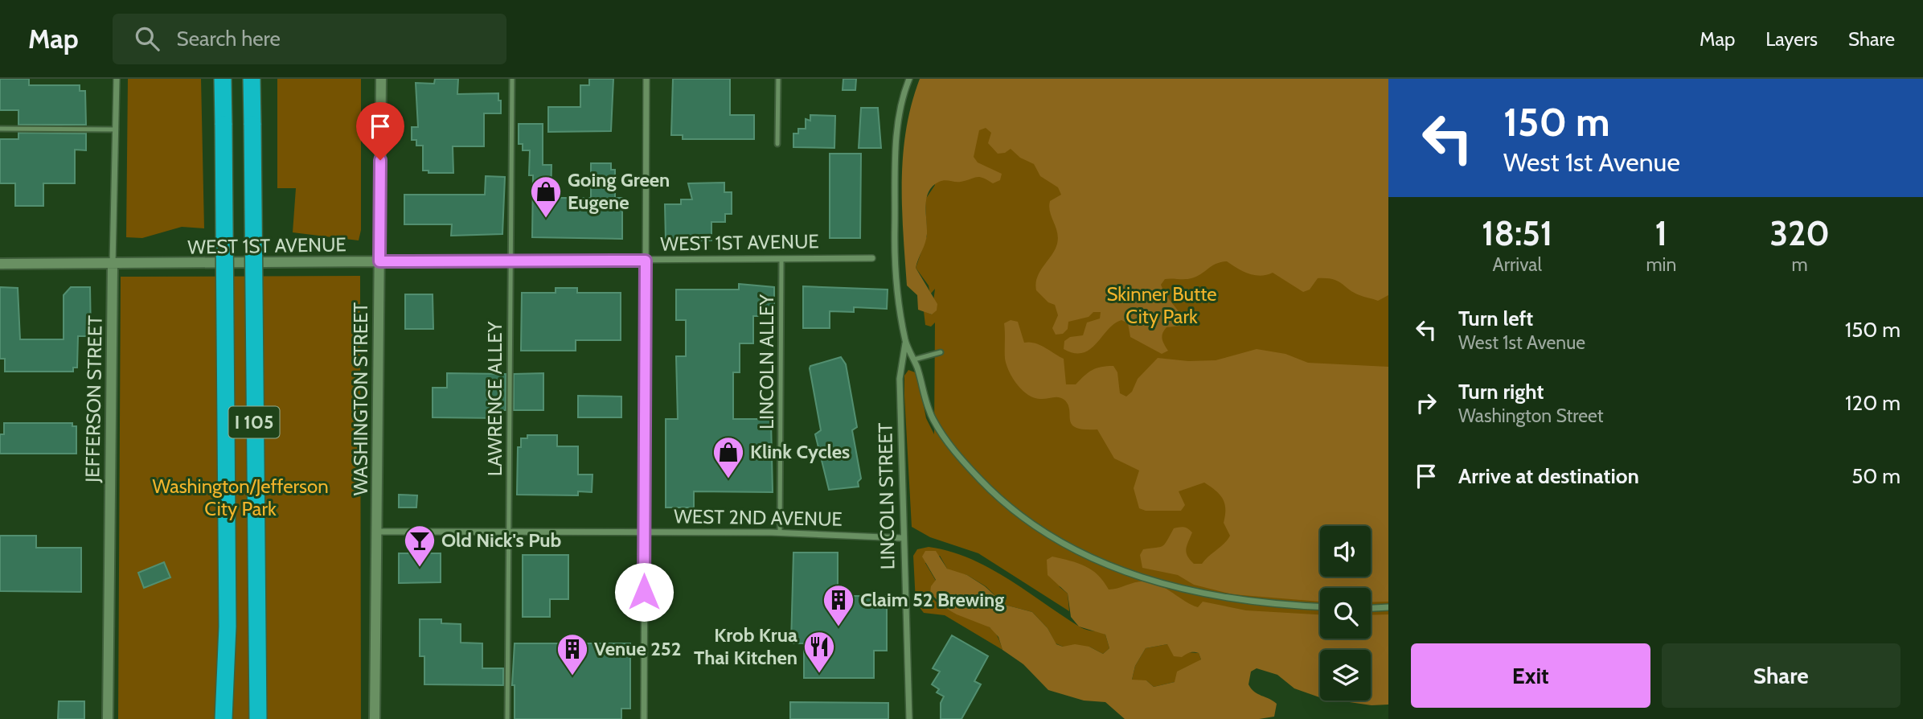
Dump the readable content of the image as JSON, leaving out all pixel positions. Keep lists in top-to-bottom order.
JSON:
{
  "streets": {
    "highway": ["I 105"],
    "street": [
      "WEST 1ST AVENUE",
      "JEFFERSON STREET",
      "WASHINGTON STREET",
      "LINCOLN STREET",
      "WEST 2ND AVENUE"
    ],
    "lane": ["LINCOLN ALLEY", "LAWRENCE ALLEY"]
  },
  "crossings": [
    ["WEST 1ST AVENUE", "LINCOLN ALLEY"],
    ["WEST 1ST AVENUE", "JEFFERSON STREET"],
    ["WEST 1ST AVENUE", "WASHINGTON STREET"],
    ["WEST 1ST AVENUE", "LAWRENCE ALLEY"],
    ["LINCOLN ALLEY", "WEST 2ND AVENUE"],
    ["WASHINGTON STREET", "WEST 2ND AVENUE"],
    ["LAWRENCE ALLEY", "WEST 2ND AVENUE"],
    ["LINCOLN STREET", "WEST 2ND AVENUE"]
  ],
  "parks": ["Skinner Butte City Park", "Washington/Jefferson City Park"],
  "places": {
    "shop": ["Going Green Eugene", "Klink Cycles"],
    "bar": ["Old Nick's Pub"],
    "building": ["Claim 52 Brewing", "Venue 252"],
    "restaurant": ["Krob Krua Thai Kitchen"]
  },
  "page": {
    "header": "Map",
    "search": "Search here",
    "nav": ["Map", "Layers", "Share"],
    "turn": ["150 m", "West 1st Avenue"],
    "eta": [
      "18:51",
      "Arrival",
      "1",
      "min",
      "320",
      "m"
    ],
    "list": [
      {
        "name": "Turn left",
        "note": "West 1st Avenue",
        "value": "150 m"
      },
      {
        "name": "Turn right",
        "note": "Washington Street",
        "value": "120 m"
      },
      {
        "name": "Arrive at destination",
        "value": "50 m"
      }
    ],
    "buttons": ["Exit", "Share"]
  }
}
